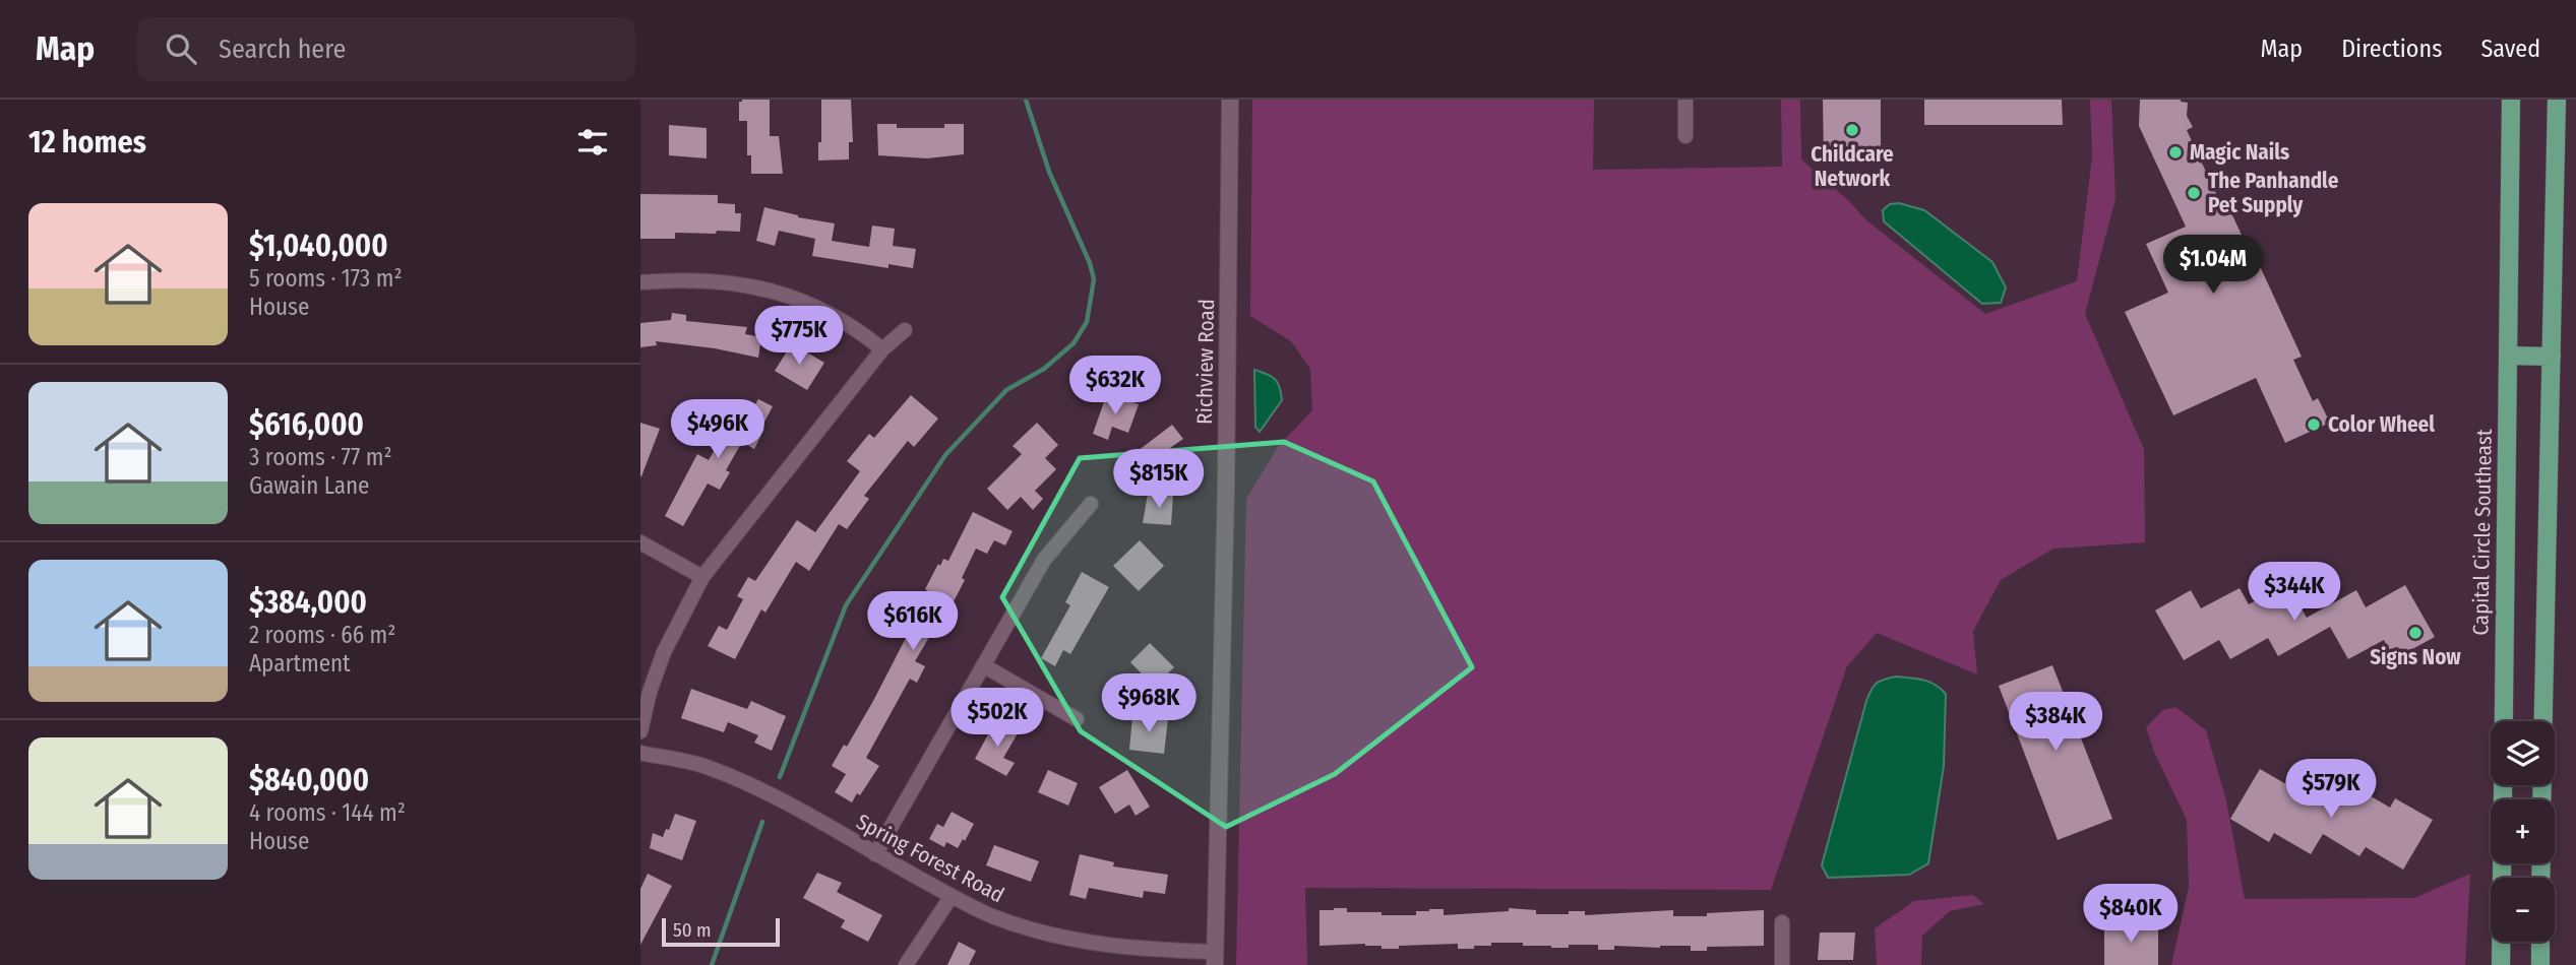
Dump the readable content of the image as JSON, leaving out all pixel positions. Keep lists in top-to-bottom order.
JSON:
{
  "streets": {
    "main road": ["Capital Circle Southeast"],
    "street": ["Richview Road", "Spring Forest Road"]
  },
  "crossings": [
    ["Richview Road", "Spring Forest Road"]
  ],
  "places": [
    "Childcare Network",
    "Magic Nails",
    "The Panhandle Pet Supply",
    "Color Wheel",
    "Signs Now"
  ],
  "scale_bar": "50 m",
  "page": {
    "header": "Map",
    "search": "Search here",
    "nav": ["Map", "Directions", "Saved"],
    "heading": "12 homes",
    "list": [
      {
        "name": "$1,040,000",
        "note": "5 rooms · 173 m² · House"
      },
      {
        "name": "$616,000",
        "note": "3 rooms · 77 m² · Gawain Lane"
      },
      {
        "name": "$384,000",
        "note": "2 rooms · 66 m² · Apartment"
      },
      {
        "name": "$840,000",
        "note": "4 rooms · 144 m² · House"
      }
    ],
    "price": [
      "$1.04M",
      "$775K",
      "$632K",
      "$496K",
      "$815K",
      "$344K",
      "$616K",
      "$968K",
      "$502K",
      "$384K",
      "$579K",
      "$840K"
    ],
    "map_buttons": ["+", "−"],
    "scale": "50 m"
  }
}
